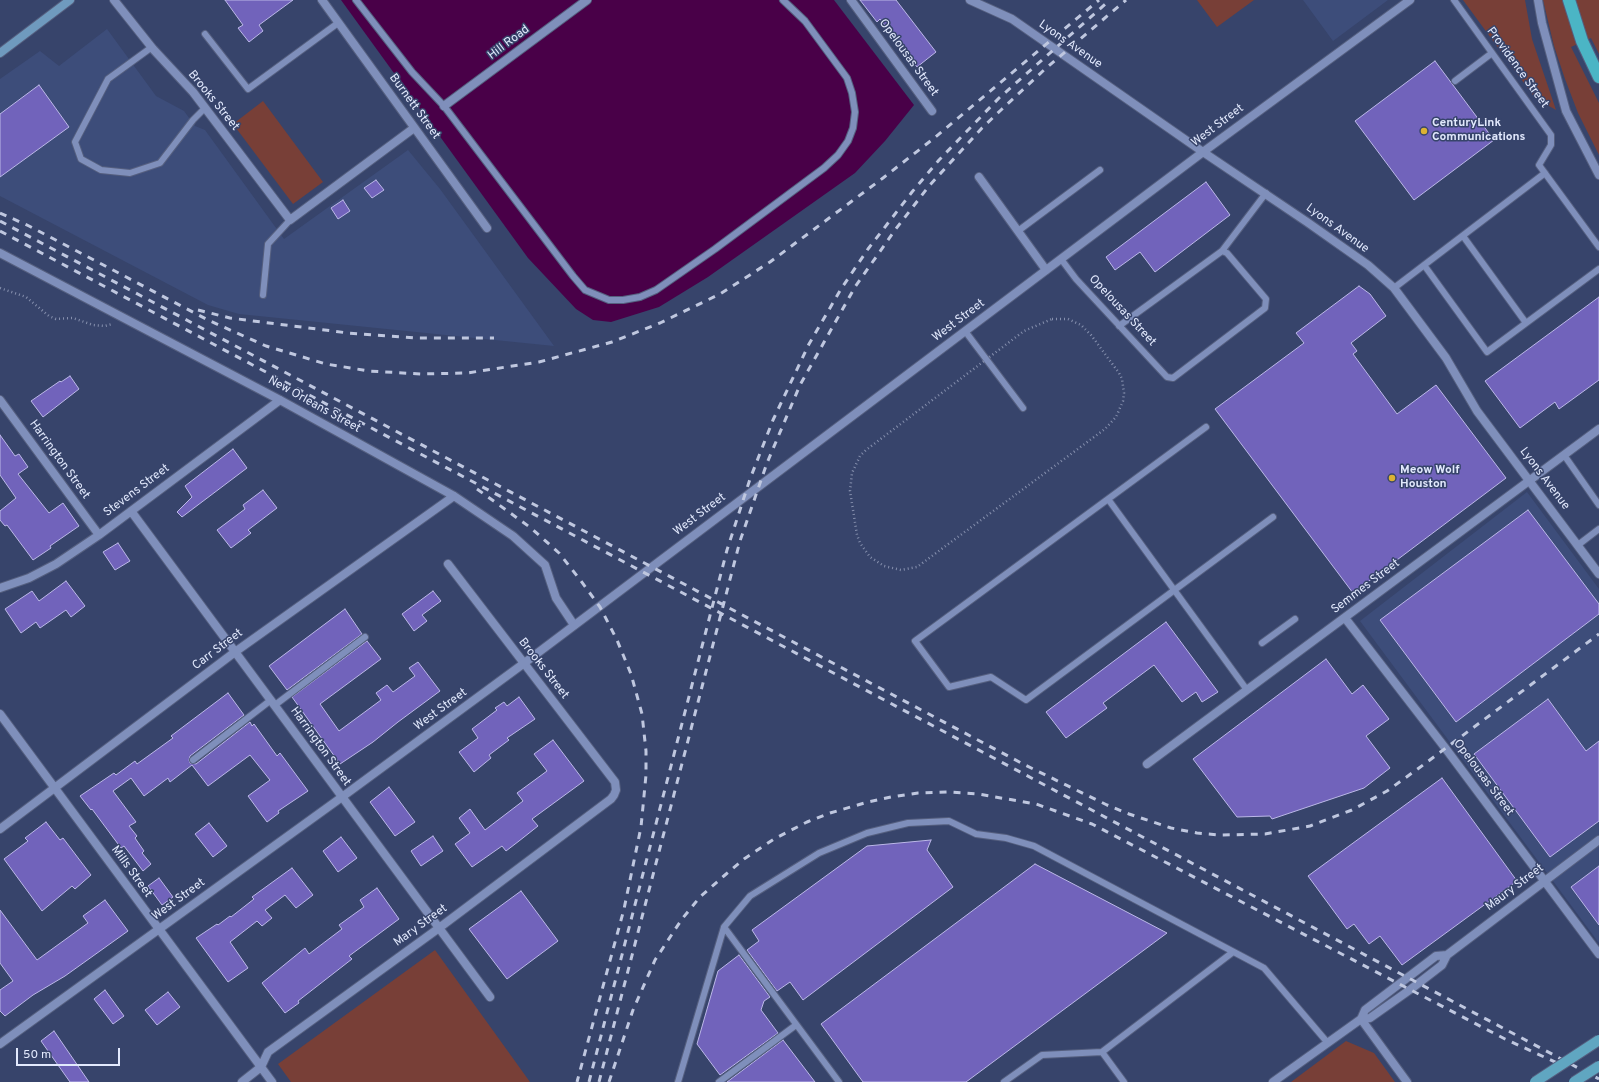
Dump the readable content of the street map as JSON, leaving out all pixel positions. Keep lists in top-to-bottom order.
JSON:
{
  "streets": {
    "street": [
      "Hill Road",
      "Lyons Avenue",
      "Opelousas Street",
      "Brooks Street",
      "Burnett Street",
      "West Street",
      "New Orleans Street",
      "Harrington Street",
      "Stevens Street",
      "Semmes Street",
      "Carr Street",
      "Mills Street",
      "Maury Street",
      "Mary Street"
    ],
    "lane": ["Providence Street"]
  },
  "crossings": [
    ["Lyons Avenue", "West Street"],
    ["Lyons Avenue", "Semmes Street"],
    ["Opelousas Street", "West Street"],
    ["Opelousas Street", "Semmes Street"],
    ["Opelousas Street", "Maury Street"],
    ["Brooks Street", "West Street"],
    ["Brooks Street", "Mary Street"],
    ["West Street", "New Orleans Street"],
    ["West Street", "Harrington Street"],
    ["West Street", "Mills Street"],
    ["New Orleans Street", "Stevens Street"],
    ["New Orleans Street", "Carr Street"],
    ["Harrington Street", "Stevens Street"],
    ["Harrington Street", "Carr Street"],
    ["Harrington Street", "Mary Street"],
    ["Carr Street", "Mills Street"],
    ["Mills Street", "Mary Street"]
  ],
  "places": ["CenturyLink Communications", "Meow Wolf Houston"],
  "scale_bar": "50 m"
}
